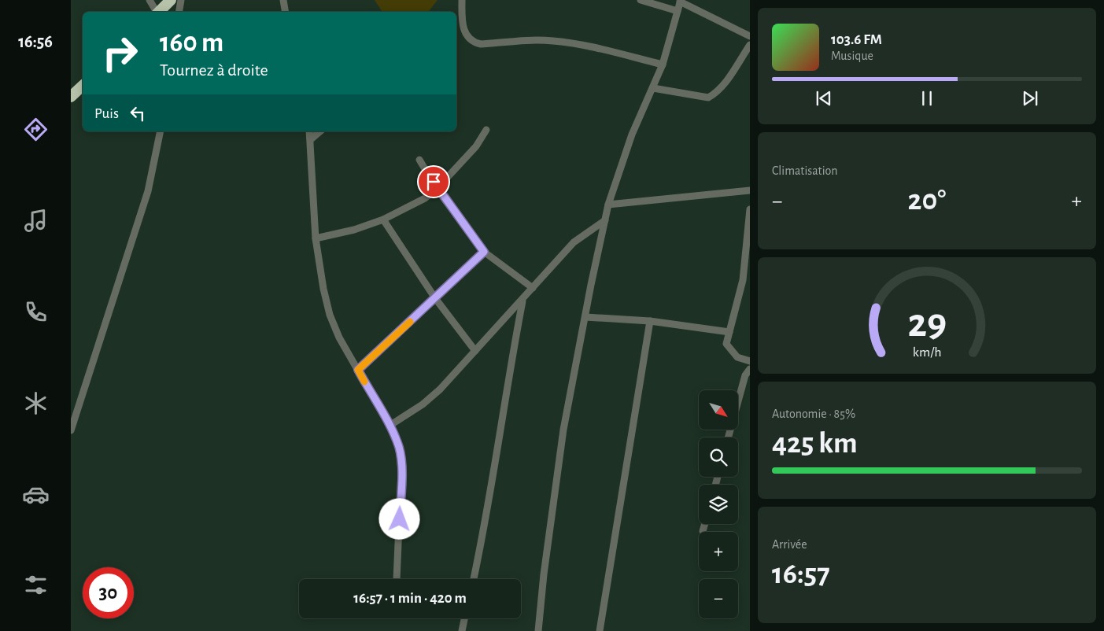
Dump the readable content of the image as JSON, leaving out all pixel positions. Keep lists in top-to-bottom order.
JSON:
{
  "north": "bottom right",
  "page": {
    "tabs": "16:56",
    "turn": ["160 m", "Tournez à droite"],
    "song": ["103.6 FM", "Musique"],
    "then": "Puis",
    "tile": [
      "Climatisation",
      ["Autonomie · 85%", "425 km"],
      ["Arrivée", "16:57"]
    ],
    "heat": ["−", "20°", "+"],
    "map_buttons": ["+", "−"],
    "limit": "30",
    "trip": "16:57 · 1 min · 420 m",
    "gauge": ["29", "km/h"]
  }
}
